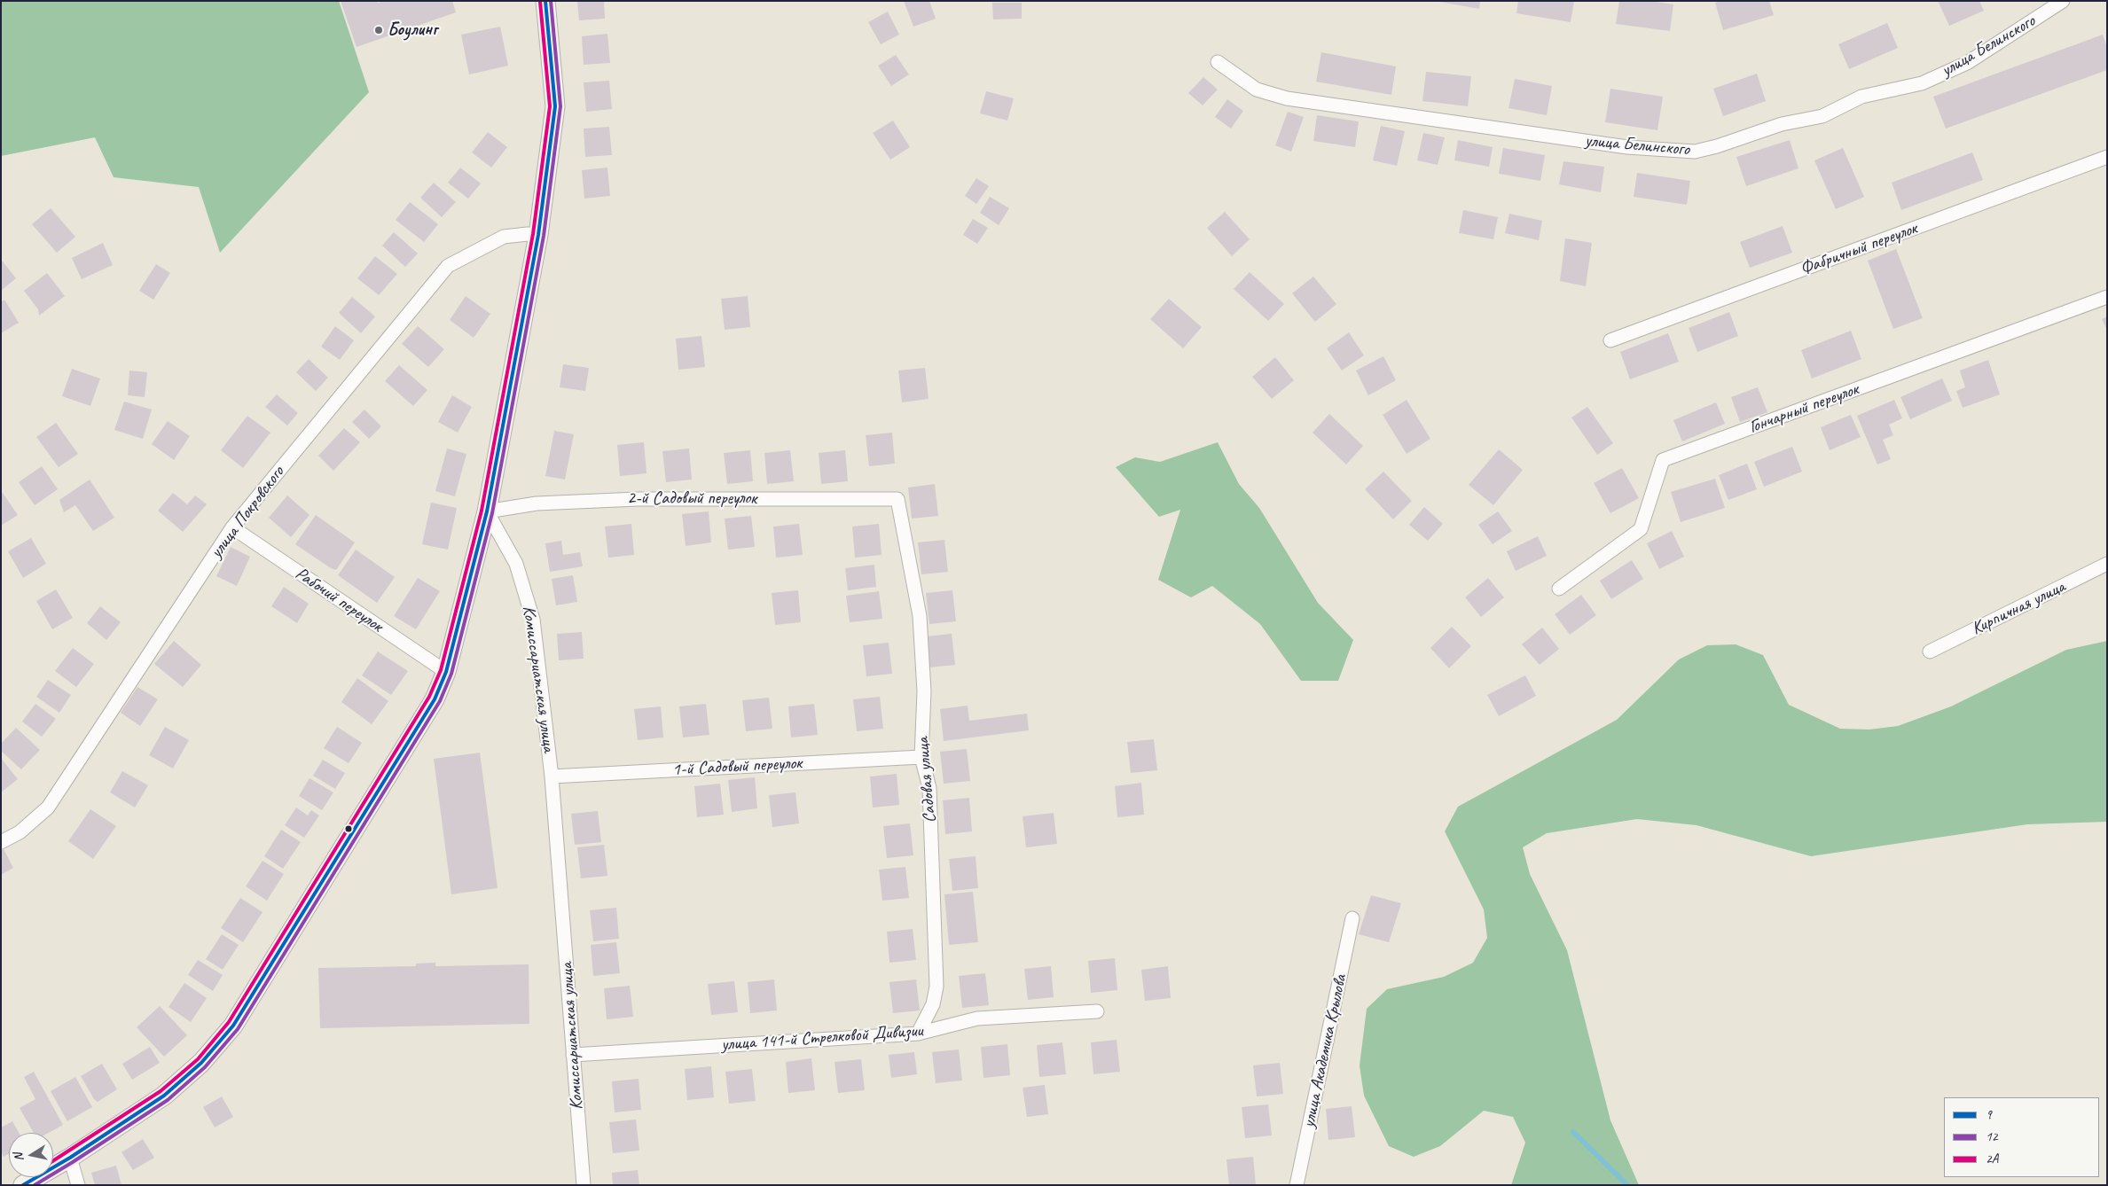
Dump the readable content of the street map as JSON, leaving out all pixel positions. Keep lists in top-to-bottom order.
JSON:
{
  "streets": {
    "street": [
      "улица Белинского",
      "Фабричный переулок",
      "Гончарный переулок",
      "2-й Садовый переулок",
      "улица Покровского",
      "Рабочий переулок",
      "Кирпичная улица",
      "Комиссариатская улица",
      "1-й Садовый переулок",
      "Садовая улица",
      "улица 141-й Стрелковой Дивизии",
      "улица Академика Крылова"
    ]
  },
  "crossings": [
    ["2-й Садовый переулок", "Комиссариатская улица"],
    ["2-й Садовый переулок", "Садовая улица"],
    ["улица Покровского", "Рабочий переулок"],
    ["Комиссариатская улица", "1-й Садовый переулок"],
    ["Комиссариатская улица", "улица 141-й Стрелковой Дивизии"],
    ["1-й Садовый переулок", "Садовая улица"],
    ["Садовая улица", "улица 141-й Стрелковой Дивизии"]
  ],
  "places": ["Боулинг"],
  "lines": ["transit line 9", "transit line 12", "transit line 2А"],
  "legend": ["9", "12", "2А"],
  "north": "left"
}
